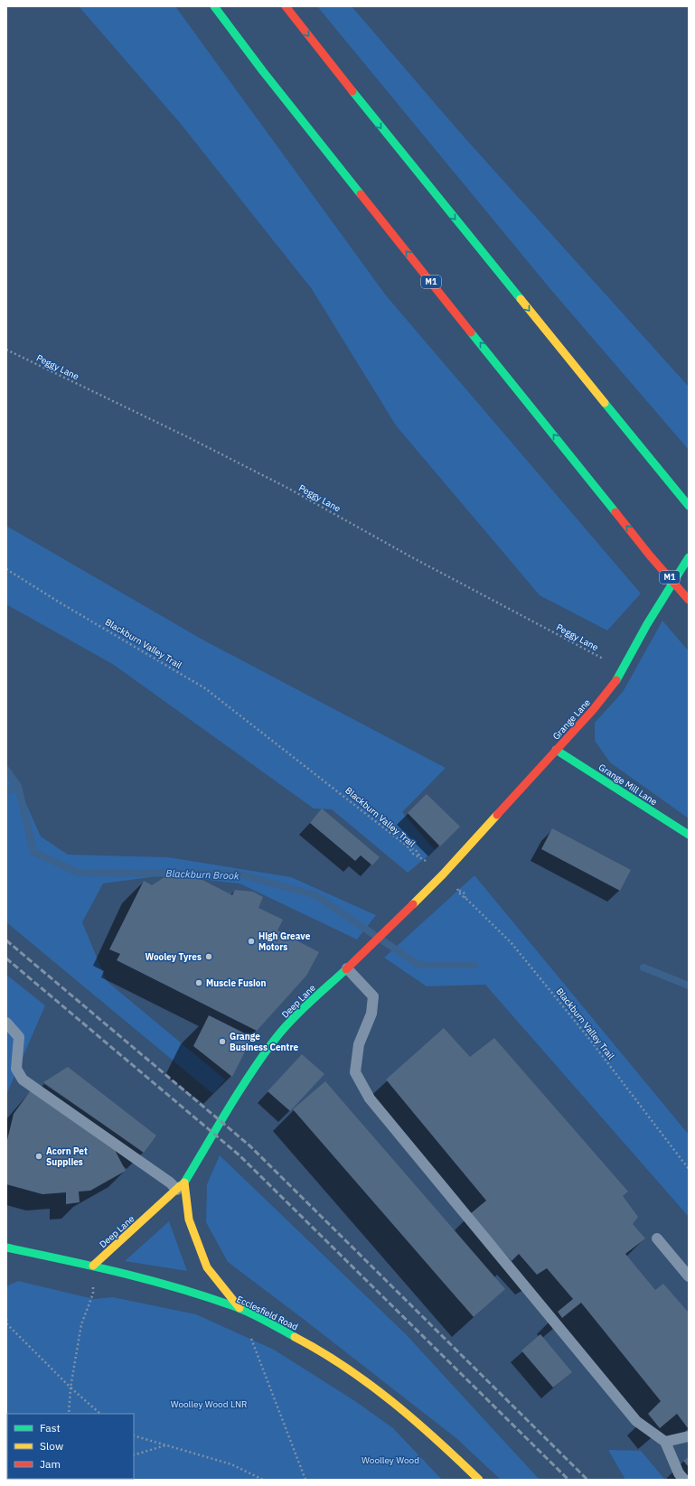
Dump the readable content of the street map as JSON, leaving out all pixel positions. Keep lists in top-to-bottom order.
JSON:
{
  "streets": {
    "main road": [
      "M1",
      "Grange Lane",
      "Grange Mill Lane",
      "Deep Lane",
      "Ecclesfield Road"
    ],
    "path": ["Peggy Lane", "Blackburn Valley Trail"]
  },
  "crossings": [
    ["Peggy Lane", "Grange Lane"],
    ["Blackburn Valley Trail", "Grange Lane"],
    ["Blackburn Valley Trail", "Deep Lane"],
    ["Grange Lane", "Grange Mill Lane"],
    ["Grange Lane", "Deep Lane"],
    ["Deep Lane", "Ecclesfield Road"]
  ],
  "water": ["Blackburn Brook"],
  "parks": ["Woolley Wood LNR", "Woolley Wood"],
  "places": [
    "High Greave Motors",
    "Wooley Tyres",
    "Muscle Fusion",
    "Grange Business Centre",
    "Acorn Pet Supplies"
  ],
  "legend": ["Fast", "Slow", "Jam"]
}
